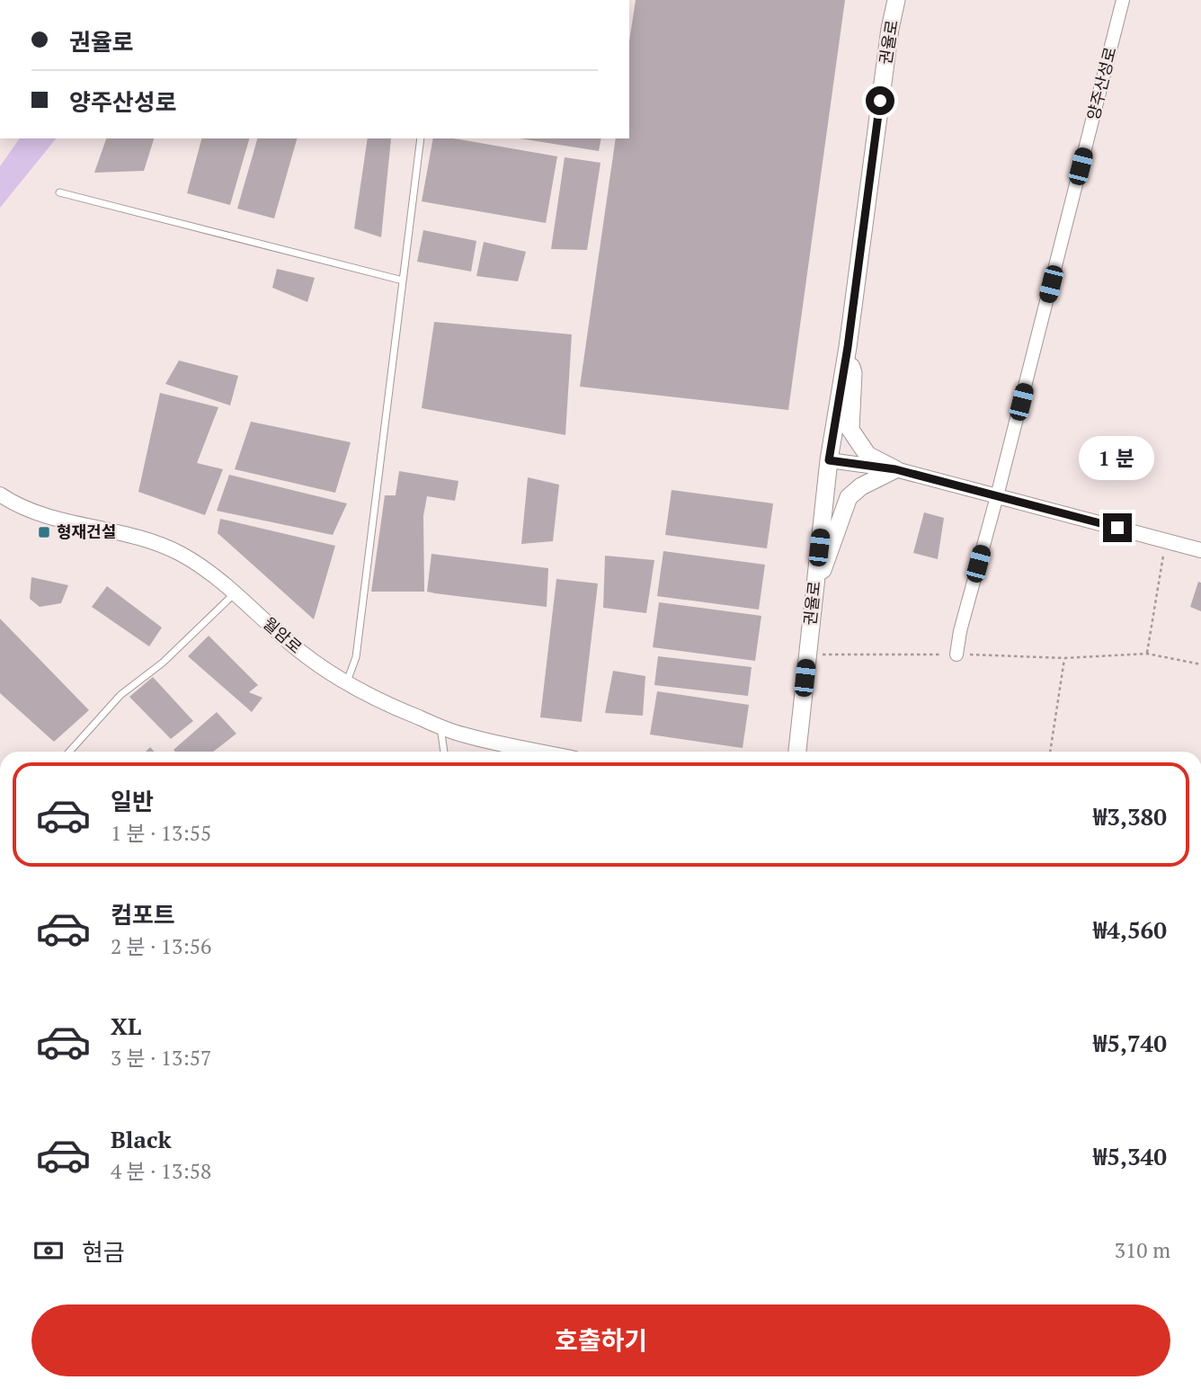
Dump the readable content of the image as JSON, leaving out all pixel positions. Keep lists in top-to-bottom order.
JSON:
{
  "streets": {
    "main road": ["권율로"],
    "street": ["양주산성로", "월암로"]
  },
  "places": {
    "transit": ["형재건설"]
  },
  "page": {
    "banner": ["권율로", "양주산성로"],
    "bubble": "1 분",
    "list": [
      {
        "name": "일반",
        "note": "1 분 · 13:55",
        "value": "₩3,380"
      },
      {
        "name": "컴포트",
        "note": "2 분 · 13:56",
        "value": "₩4,560"
      },
      {
        "name": "XL",
        "note": "3 분 · 13:57",
        "value": "₩5,740"
      },
      {
        "name": "Black",
        "note": "4 분 · 13:58",
        "value": "₩5,340"
      }
    ],
    "pay": ["현금", "310 m"],
    "buttons": "호출하기"
  }
}
